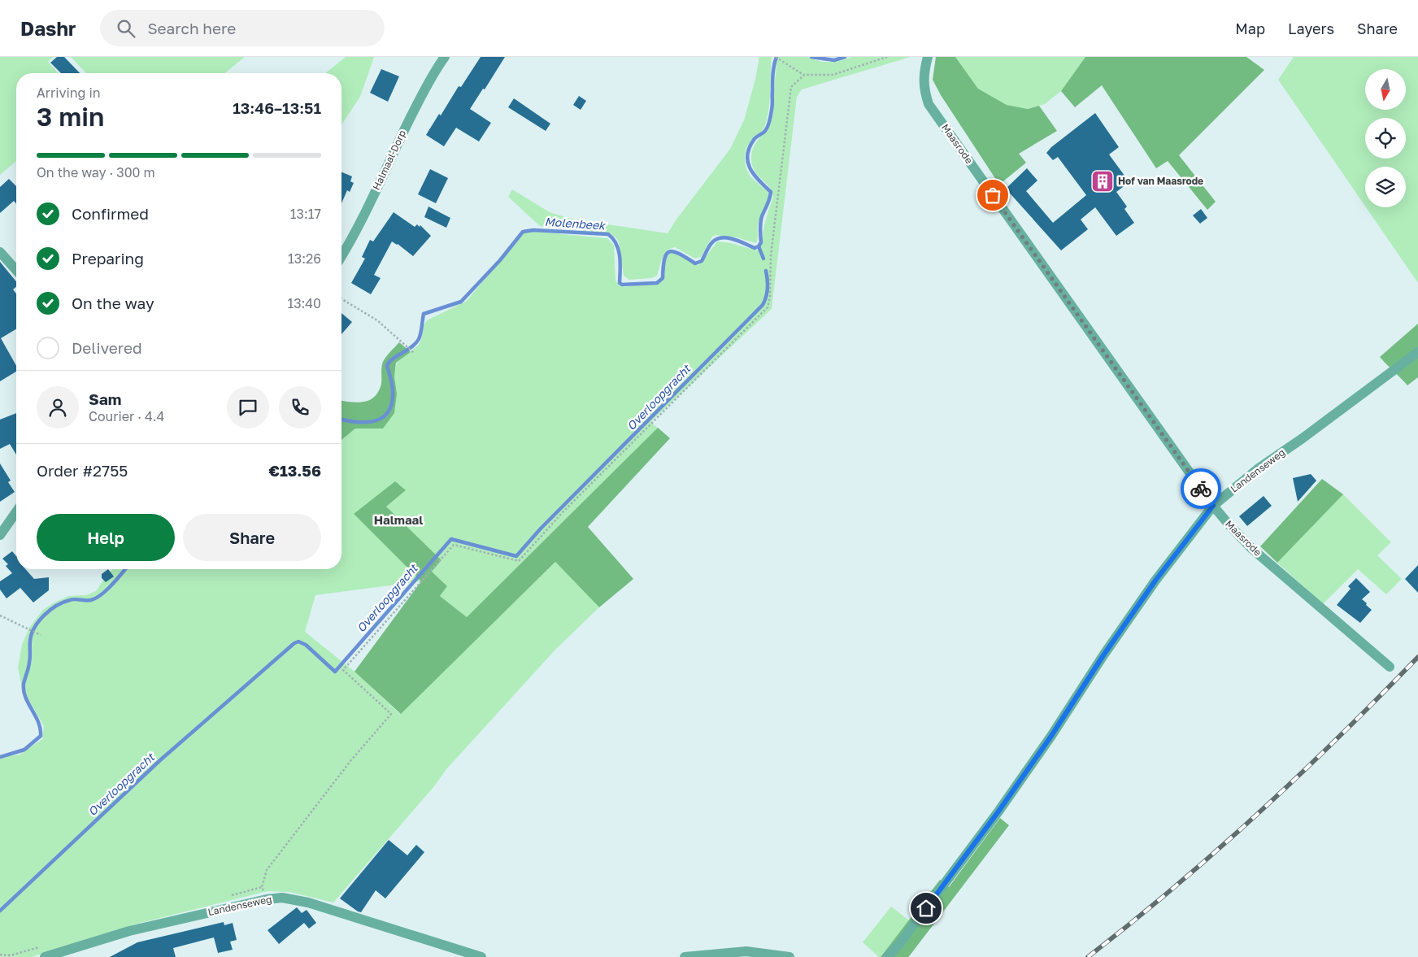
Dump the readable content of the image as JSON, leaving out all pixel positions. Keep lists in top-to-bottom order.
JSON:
{
  "streets": {
    "street": ["Maasrode", "Halmaal-Dorp", "Landenseweg"]
  },
  "crossings": [
    ["Maasrode", "Landenseweg"]
  ],
  "districts": ["Halmaal"],
  "water": ["Molenbeek", "Overloopgracht"],
  "places": {
    "building": ["Hof van Maasrode"]
  },
  "north": "bottom",
  "page": {
    "header": "Dashr",
    "search": "Search here",
    "nav": ["Map", "Layers", "Share"],
    "heading": ["3 min", "Arriving in", "13:46–13:51"],
    "panel": [
      "Sam",
      "Courier · 4.4",
      "Order #2755",
      "€13.56"
    ],
    "bar": "On the way · 300 m",
    "list": [
      ["Confirmed", "13:17"],
      ["Preparing", "13:26"],
      ["On the way", "13:40"],
      "Delivered"
    ],
    "buttons": ["Help", "Share"]
  }
}
